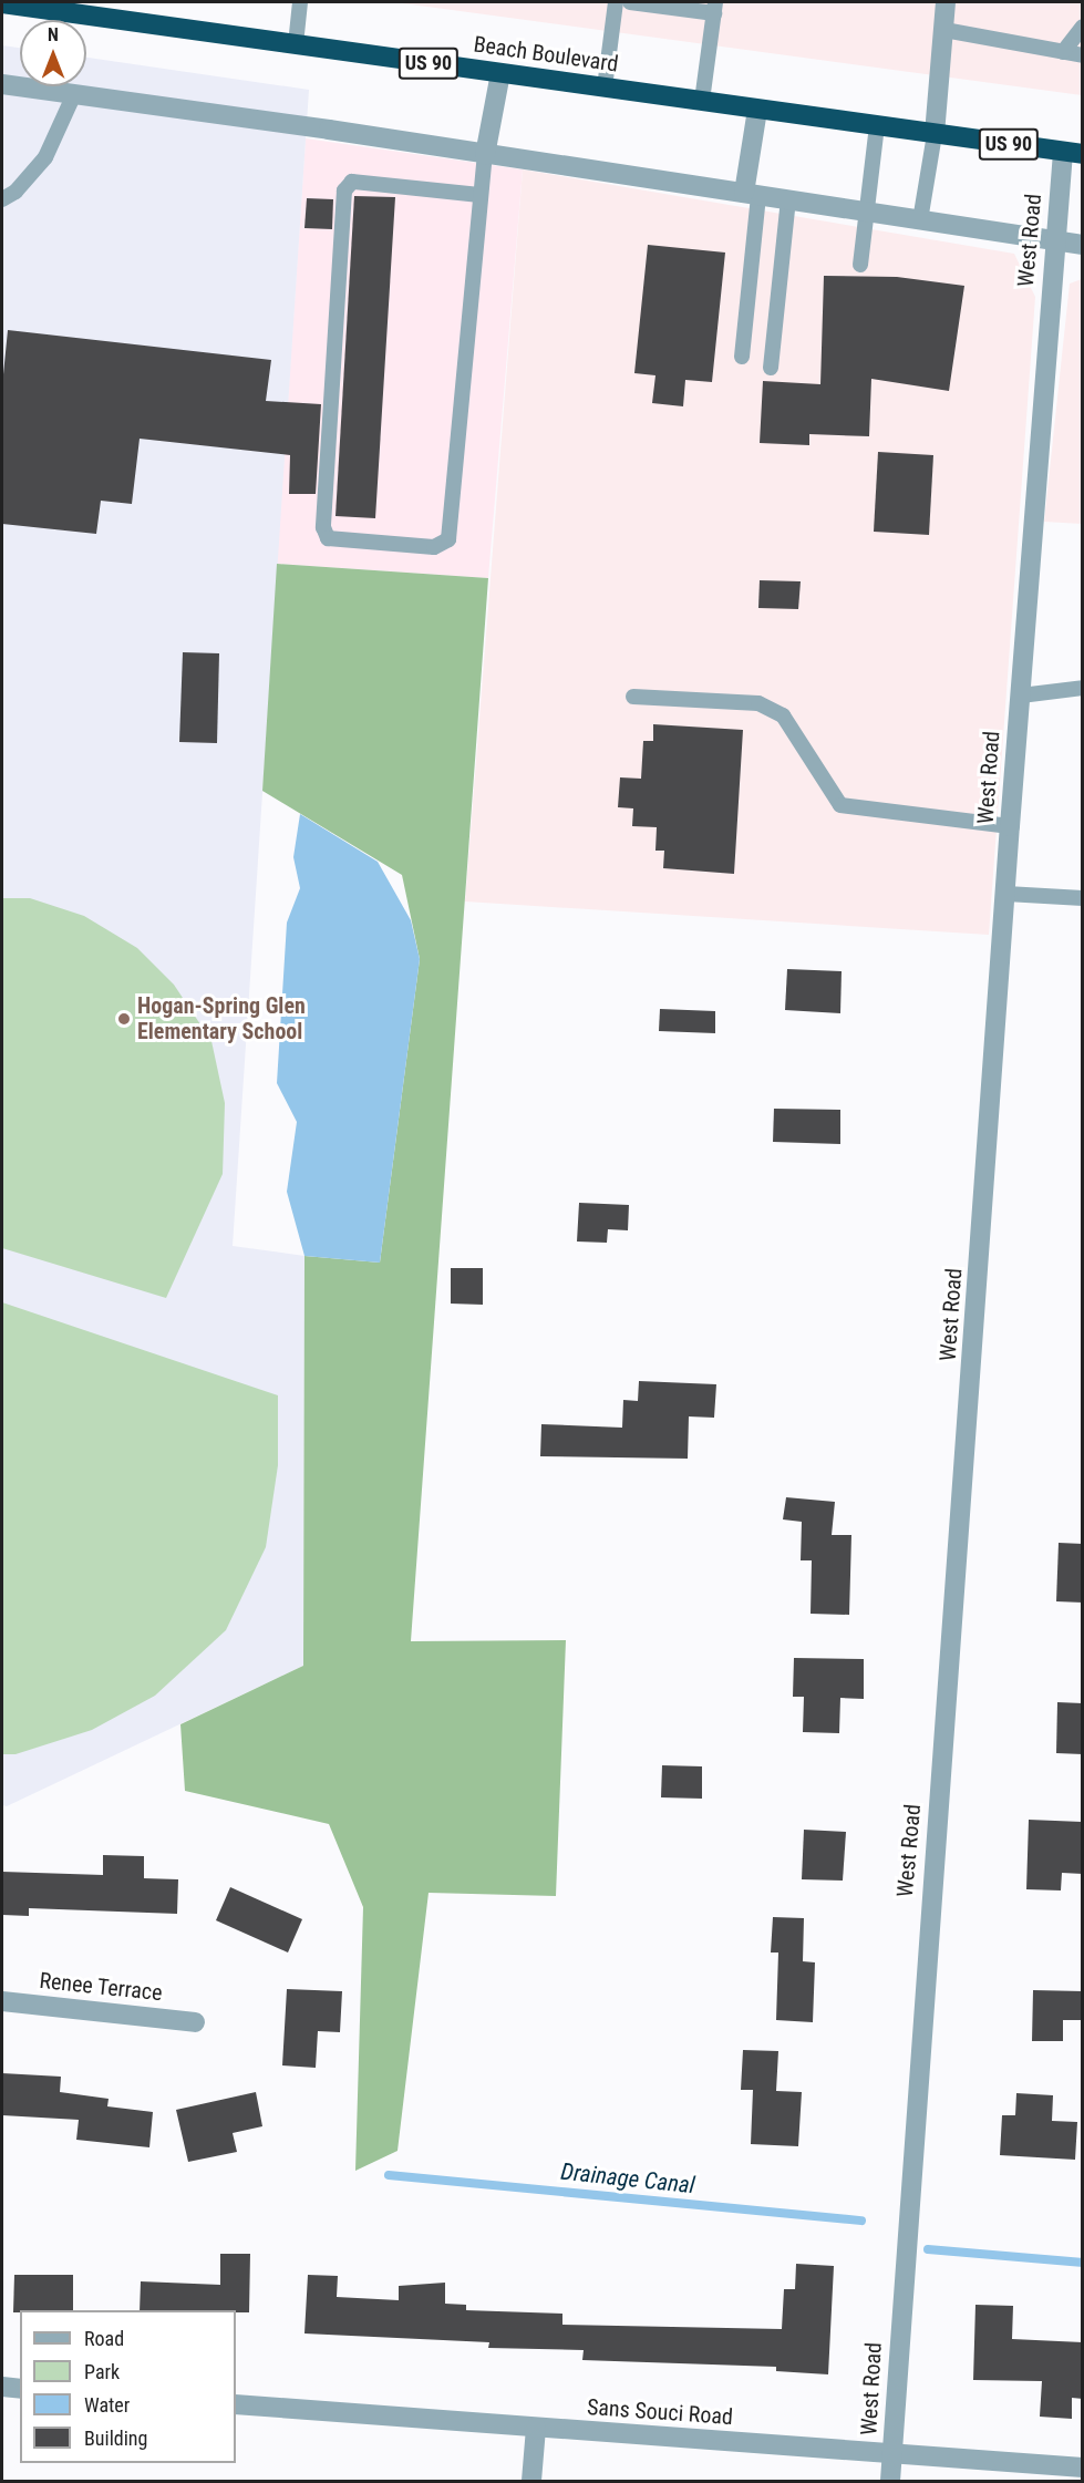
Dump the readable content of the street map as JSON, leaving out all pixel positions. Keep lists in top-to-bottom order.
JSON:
{
  "streets": {
    "highway": ["Beach Boulevard", "US 90"],
    "street": ["West Road", "Renee Terrace", "Sans Souci Road"]
  },
  "crossings": [
    ["Beach Boulevard", "West Road"],
    ["West Road", "Sans Souci Road"]
  ],
  "water": ["Drainage Canal"],
  "places": ["Hogan-Spring Glen Elementary School"],
  "legend": [
    "Road",
    "Park",
    "Water",
    "Building"
  ],
  "north": "top"
}
